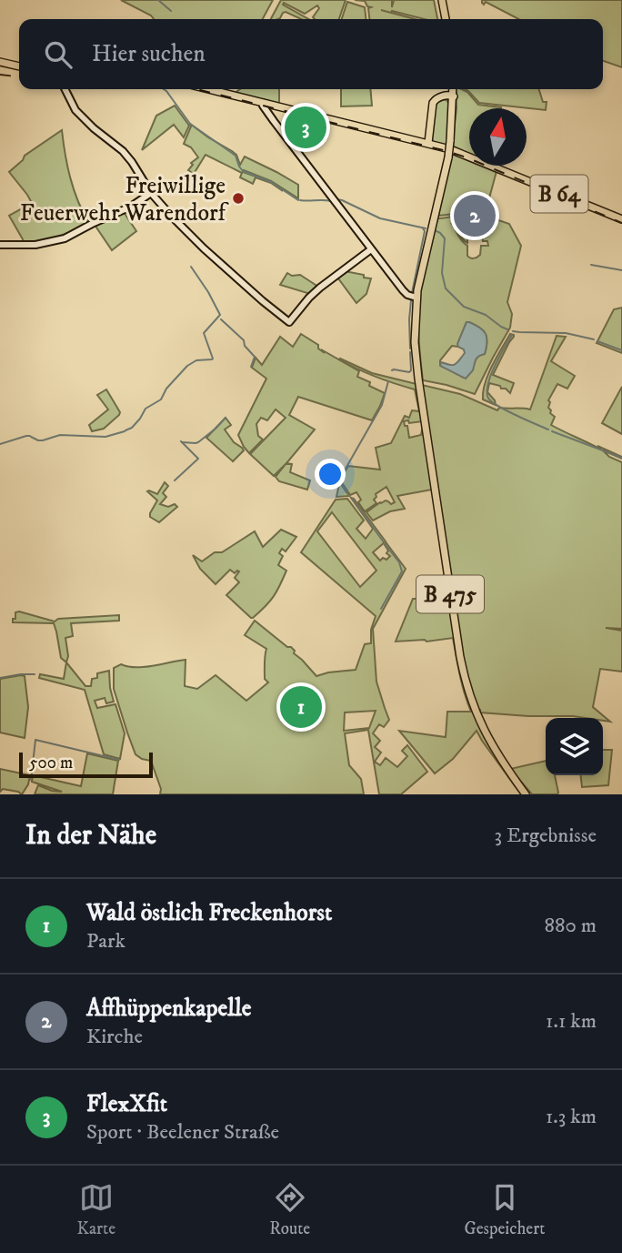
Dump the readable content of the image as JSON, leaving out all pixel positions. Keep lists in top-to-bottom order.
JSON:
{
  "streets": {
    "main road": ["B 64", "B 475"]
  },
  "places": ["Freiwillige Feuerwehr Warendorf"],
  "scale_bar": "500 m",
  "north": "top",
  "page": {
    "search": "Hier suchen",
    "pins": ["3", "2", "1"],
    "scale": "500 m",
    "heading": ["In der Nähe", "3 Ergebnisse"],
    "list": [
      {
        "mark": "1",
        "name": "Wald östlich Freckenhorst",
        "note": "Park",
        "value": "880 m"
      },
      {
        "mark": "2",
        "name": "Affhüppenkapelle",
        "note": "Kirche",
        "value": "1.1 km"
      },
      {
        "mark": "3",
        "name": "FlexXfit",
        "note": "Sport · Beelener Straße",
        "value": "1.3 km"
      }
    ],
    "nav": ["Karte", "Route", "Gespeichert"]
  }
}
